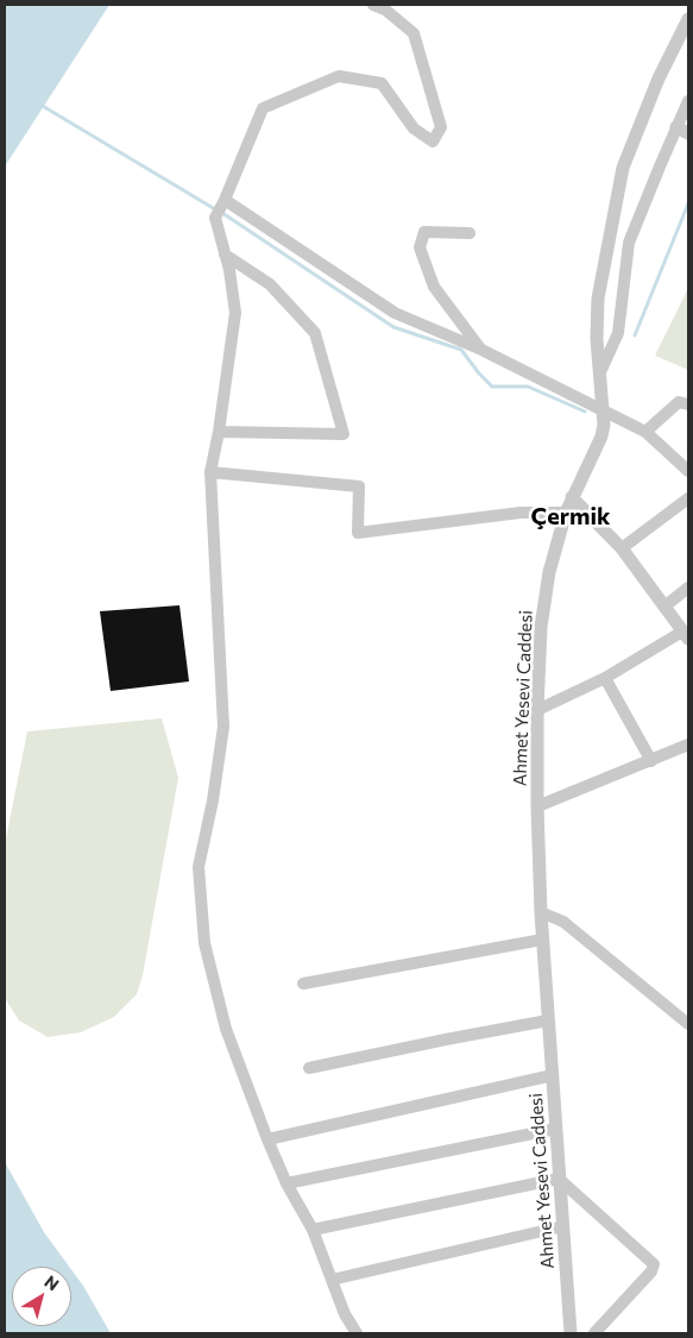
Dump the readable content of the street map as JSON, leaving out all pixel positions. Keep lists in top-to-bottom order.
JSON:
{
  "streets": {
    "street": ["Ahmet Yesevi Caddesi"]
  },
  "districts": ["Çermik"],
  "north": "top right"
}
